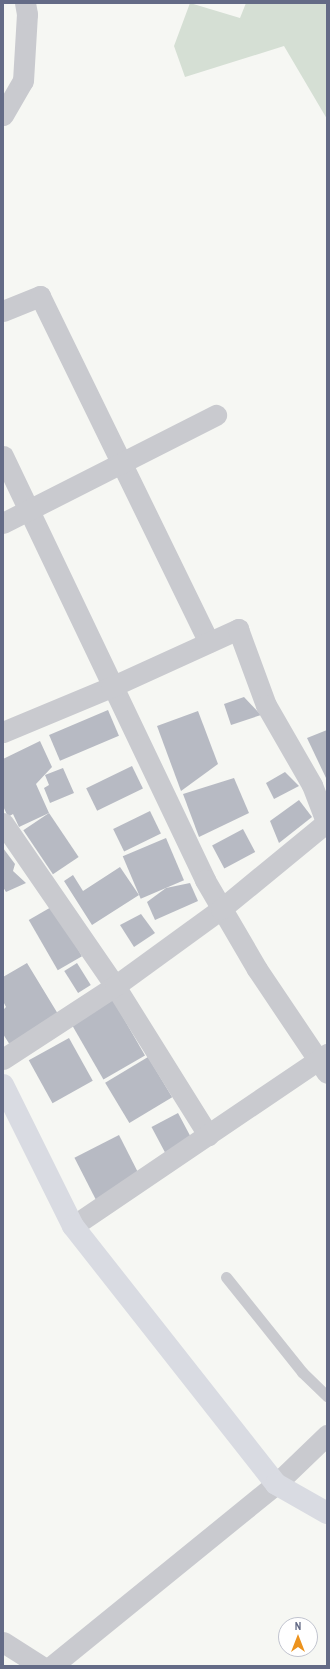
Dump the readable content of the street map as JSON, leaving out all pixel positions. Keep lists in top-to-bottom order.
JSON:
{
  "north": "top"
}
